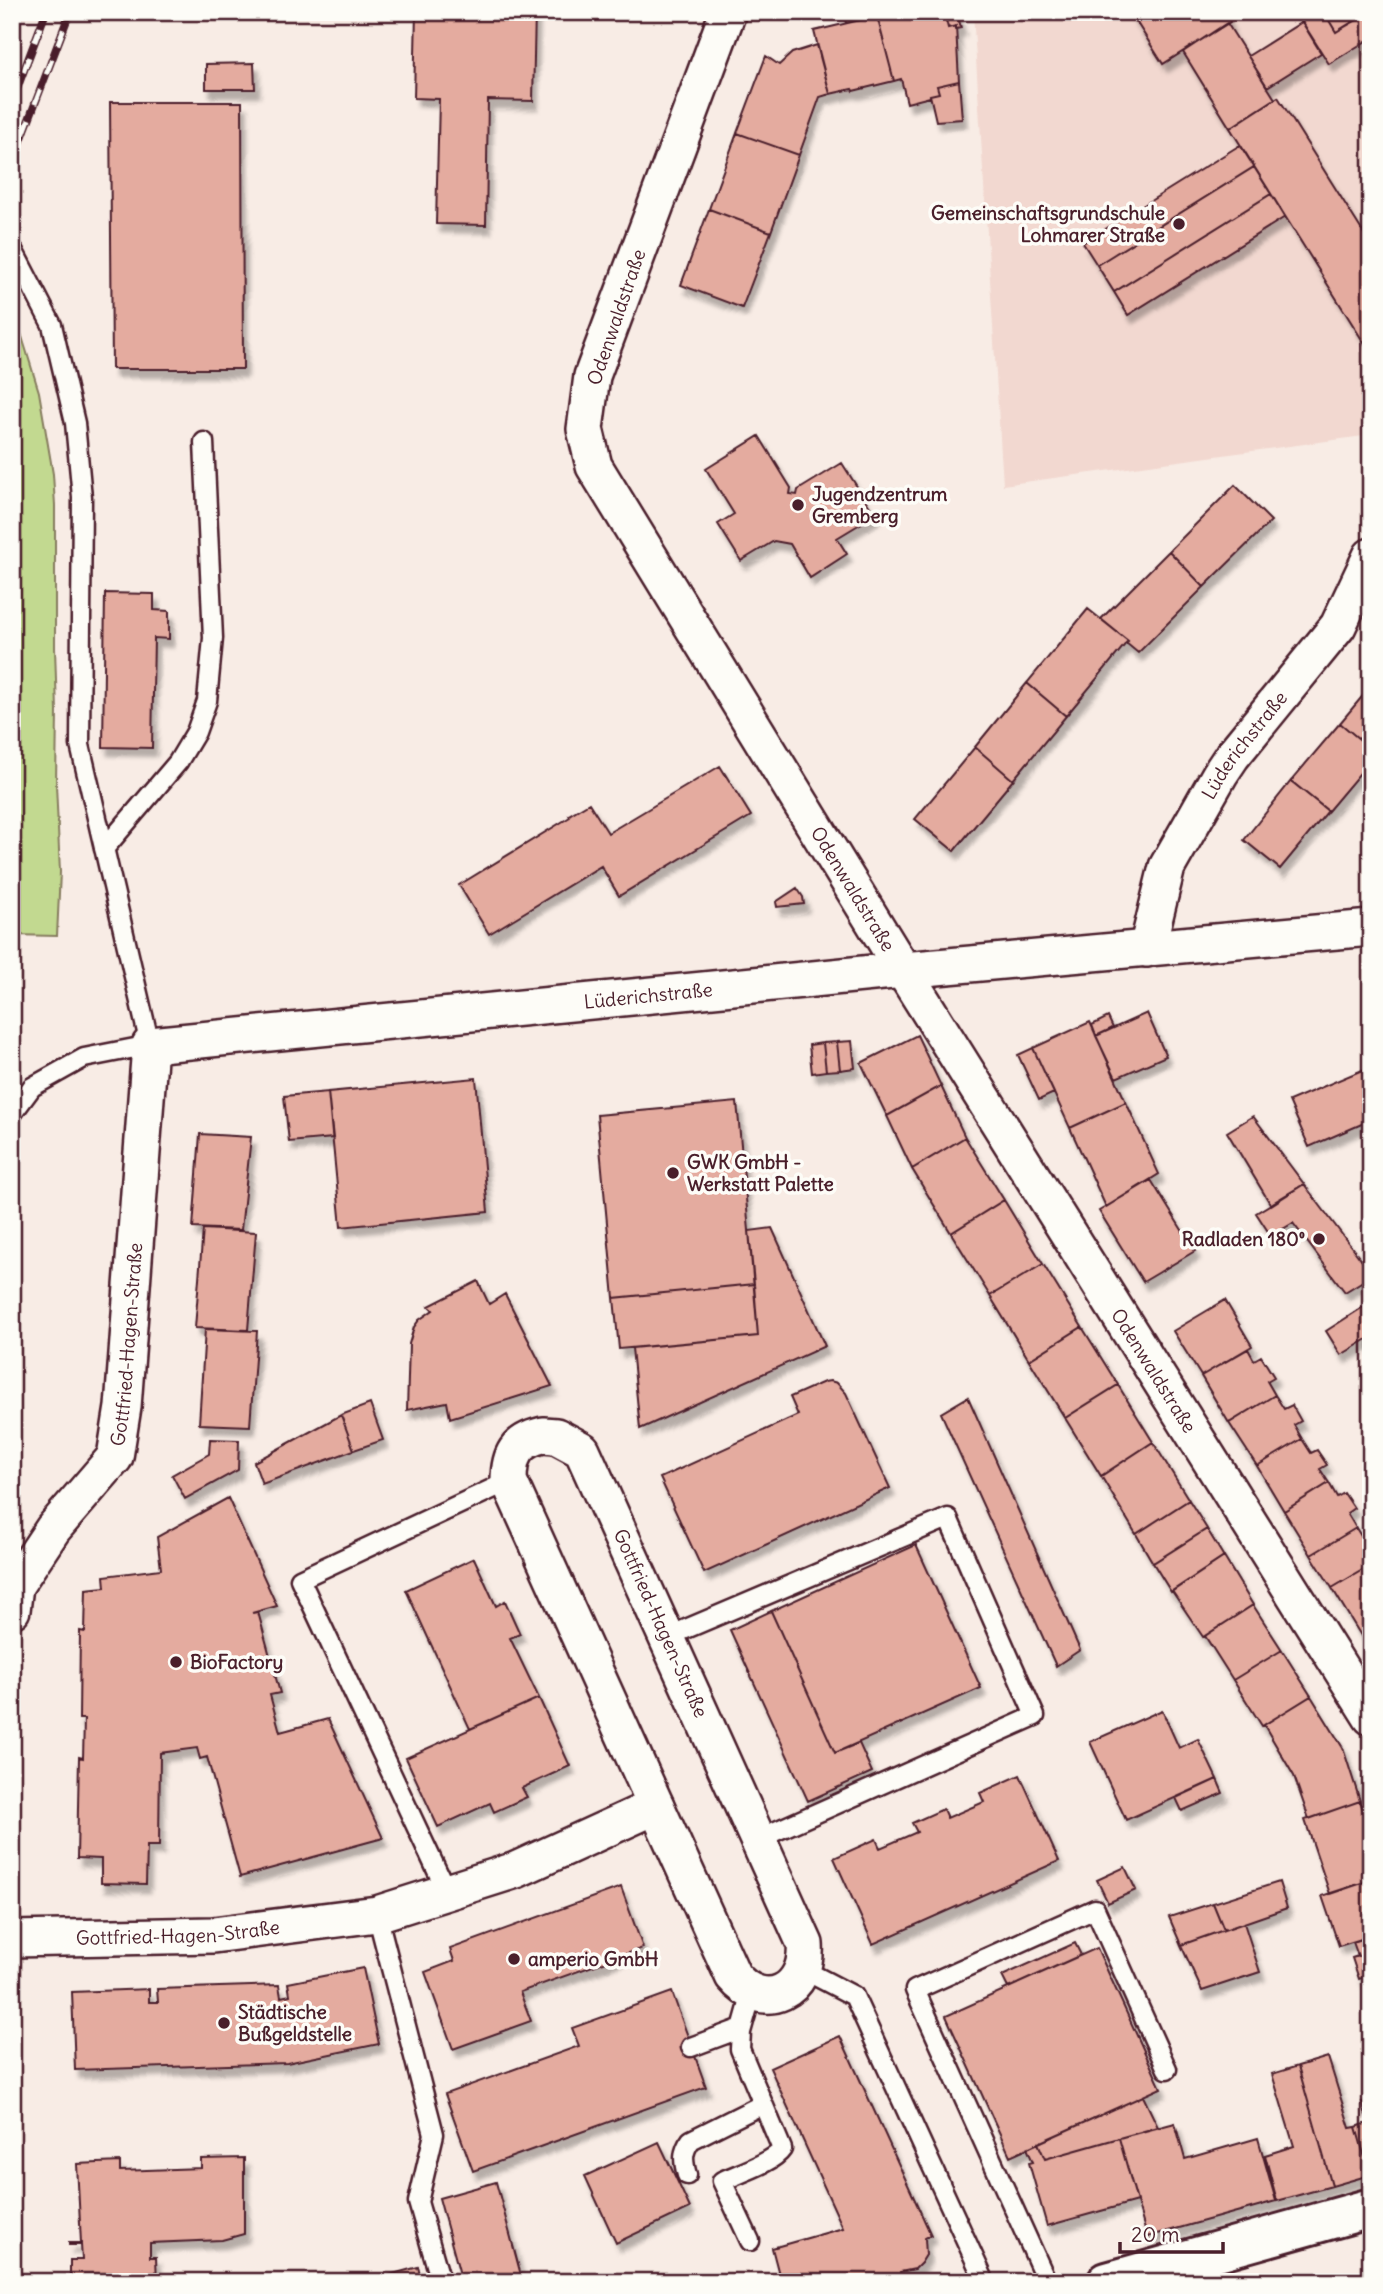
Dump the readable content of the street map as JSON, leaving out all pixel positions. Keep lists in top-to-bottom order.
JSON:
{
  "streets": {
    "street": ["Odenwaldstraße", "Lüderichstraße", "Gottfried-Hagen-Straße"]
  },
  "crossings": [
    ["Odenwaldstraße", "Lüderichstraße"],
    ["Lüderichstraße", "Gottfried-Hagen-Straße"]
  ],
  "places": [
    "Gemeinschaftsgrundschule Lohmarer Straße",
    "Jugendzentrum Gremberg",
    "GWK GmbH - Werkstatt Palette",
    "Radladen 180°",
    "BioFactory",
    "amperio GmbH",
    "Städtische Bußgeldstelle"
  ],
  "scale_bar": "20 m"
}
